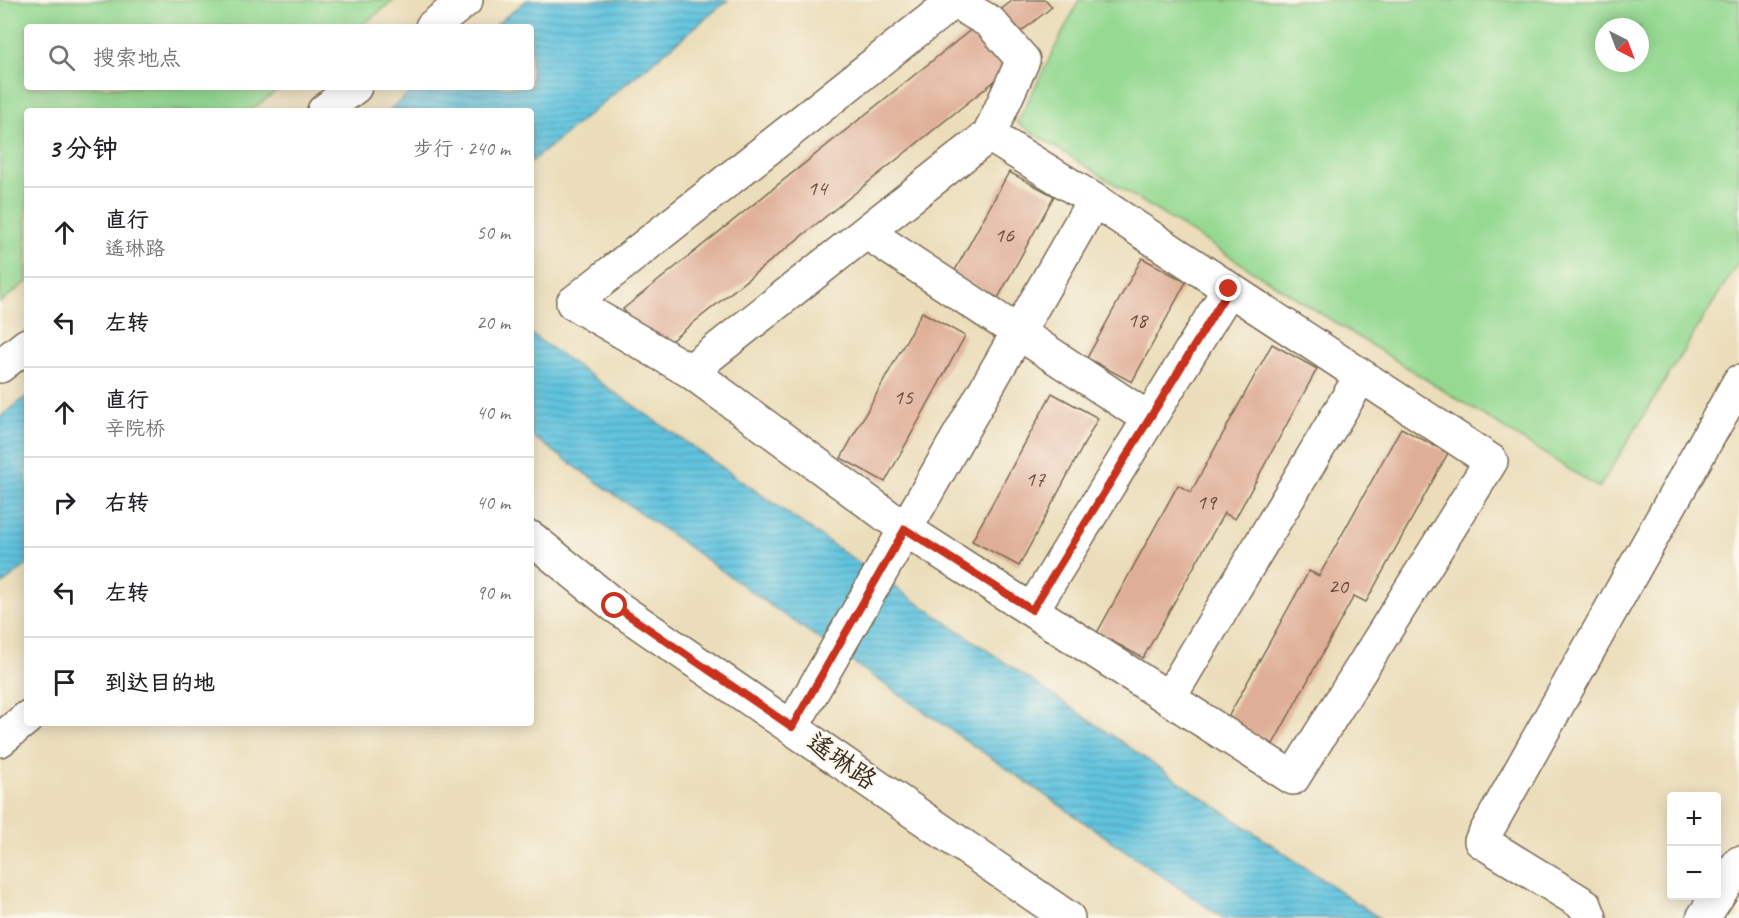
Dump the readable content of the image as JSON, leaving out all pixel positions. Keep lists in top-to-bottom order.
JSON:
{
  "streets": {
    "street": ["遥琳路"]
  },
  "house_numbers": [
    "14",
    "16",
    "18",
    "15",
    "17",
    "19",
    "20"
  ],
  "north": "bottom right",
  "page": {
    "search": "搜索地点",
    "heading": ["3 分钟", "步行 · 240 m"],
    "list": [
      ["直行", "遥琳路", "50 m"],
      ["左转", "20 m"],
      ["直行", "辛院桥", "40 m"],
      ["右转", "40 m"],
      ["左转", "90 m"],
      "到达目的地"
    ],
    "map_buttons": ["+", "−"]
  }
}
